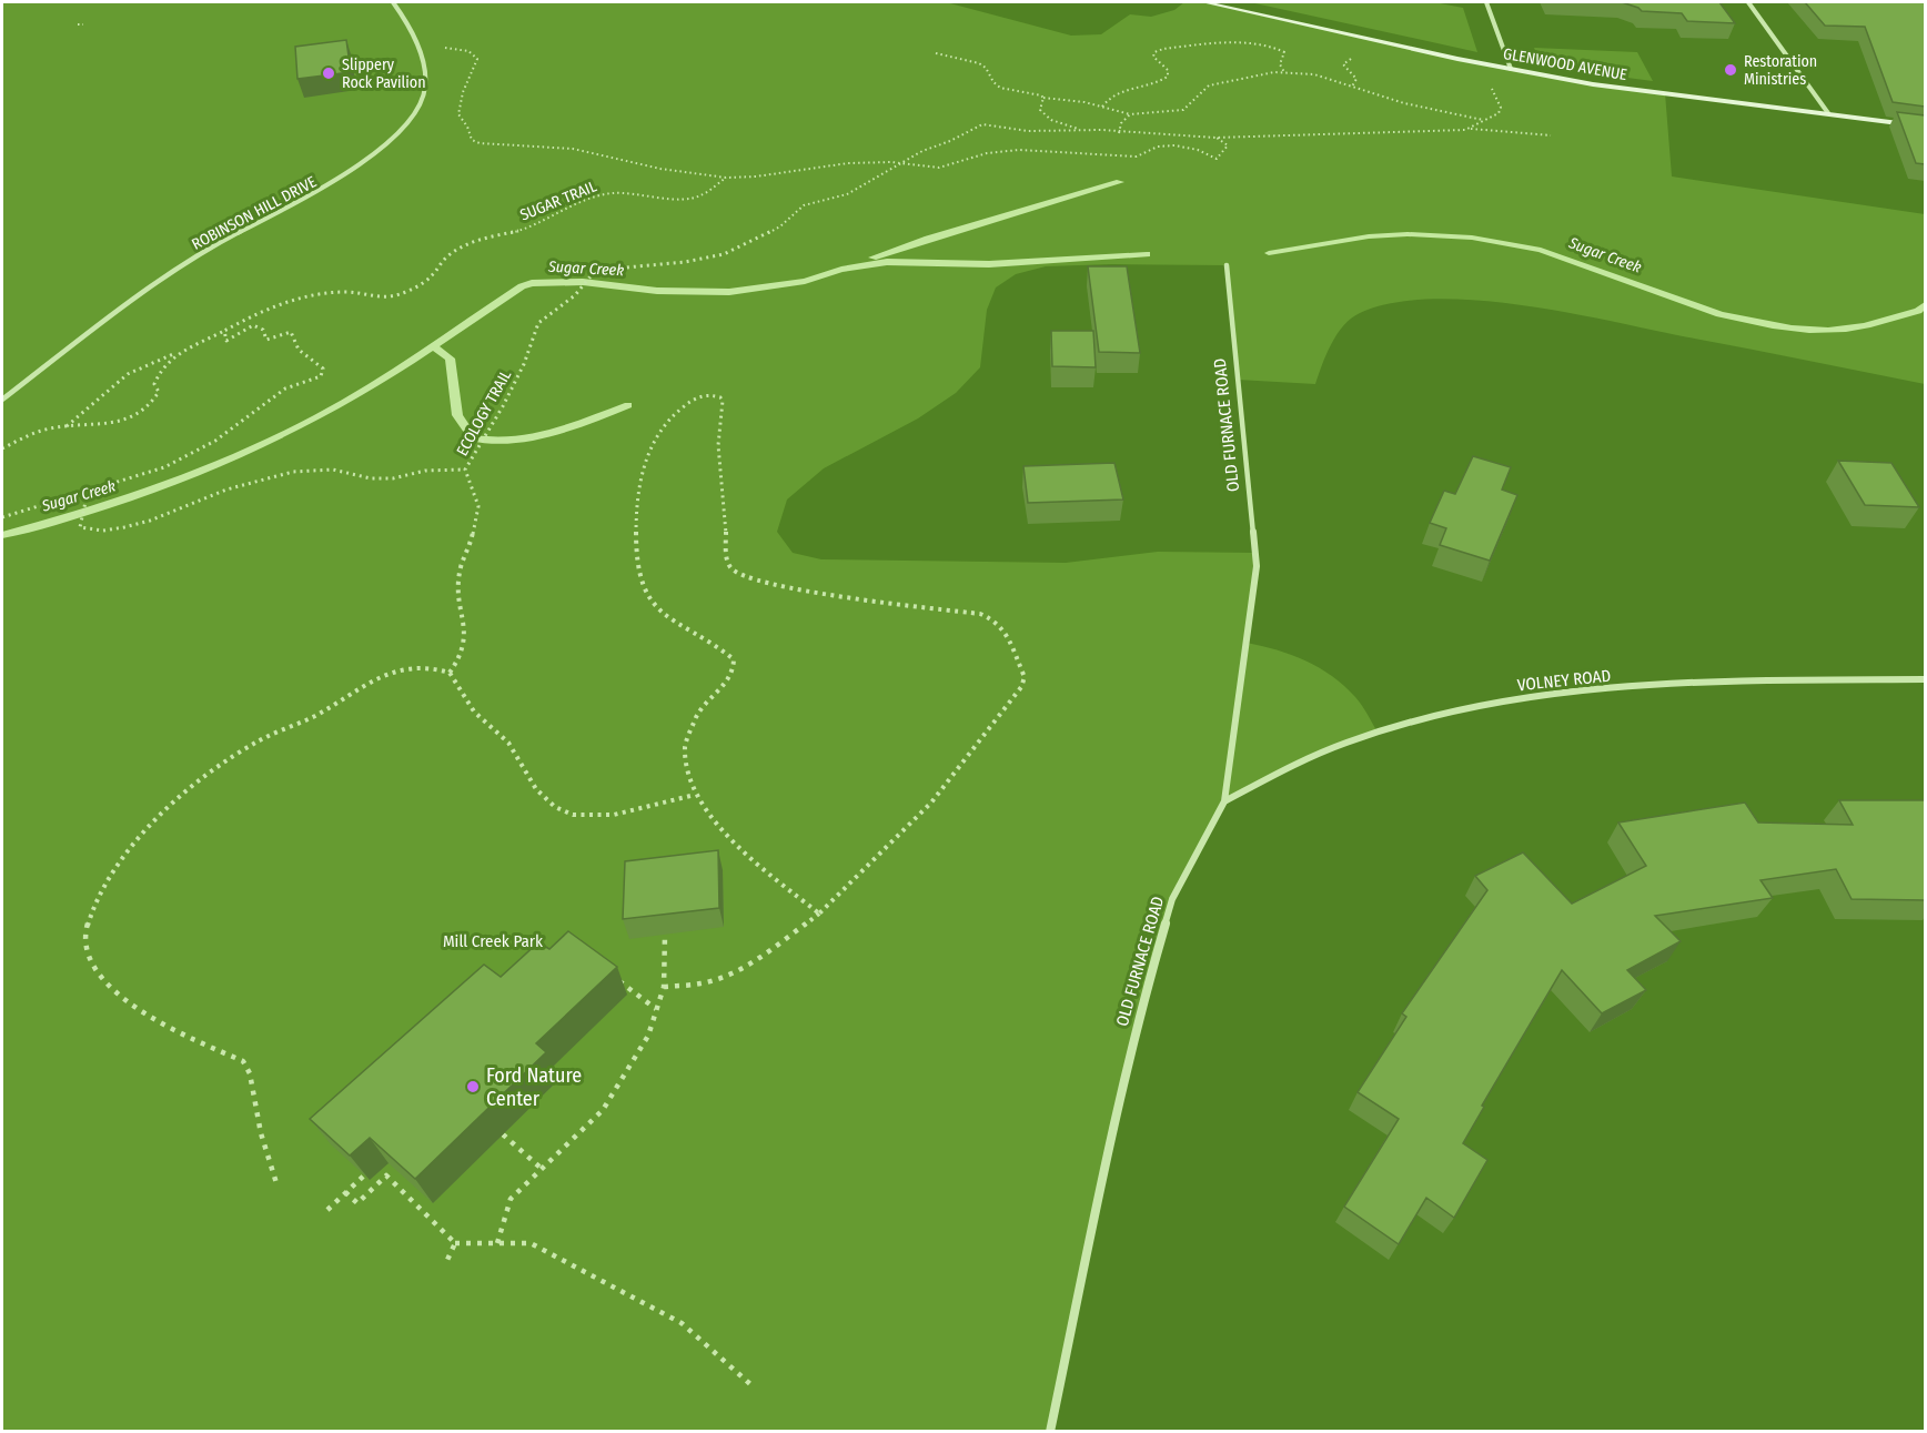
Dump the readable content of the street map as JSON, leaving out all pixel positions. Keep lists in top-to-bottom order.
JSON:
{
  "streets": {
    "main road": ["GLENWOOD AVENUE"],
    "street": ["ROBINSON HILL DRIVE", "OLD FURNACE ROAD", "VOLNEY ROAD"],
    "path": ["SUGAR TRAIL", "ECOLOGY TRAIL"]
  },
  "crossings": [
    ["SUGAR TRAIL", "ECOLOGY TRAIL"],
    ["OLD FURNACE ROAD", "VOLNEY ROAD"]
  ],
  "water": ["Sugar Creek"],
  "parks": ["Mill Creek Park"],
  "places": ["Restoration Ministries", "Slippery Rock Pavilion", "Ford Nature Center"]
}
